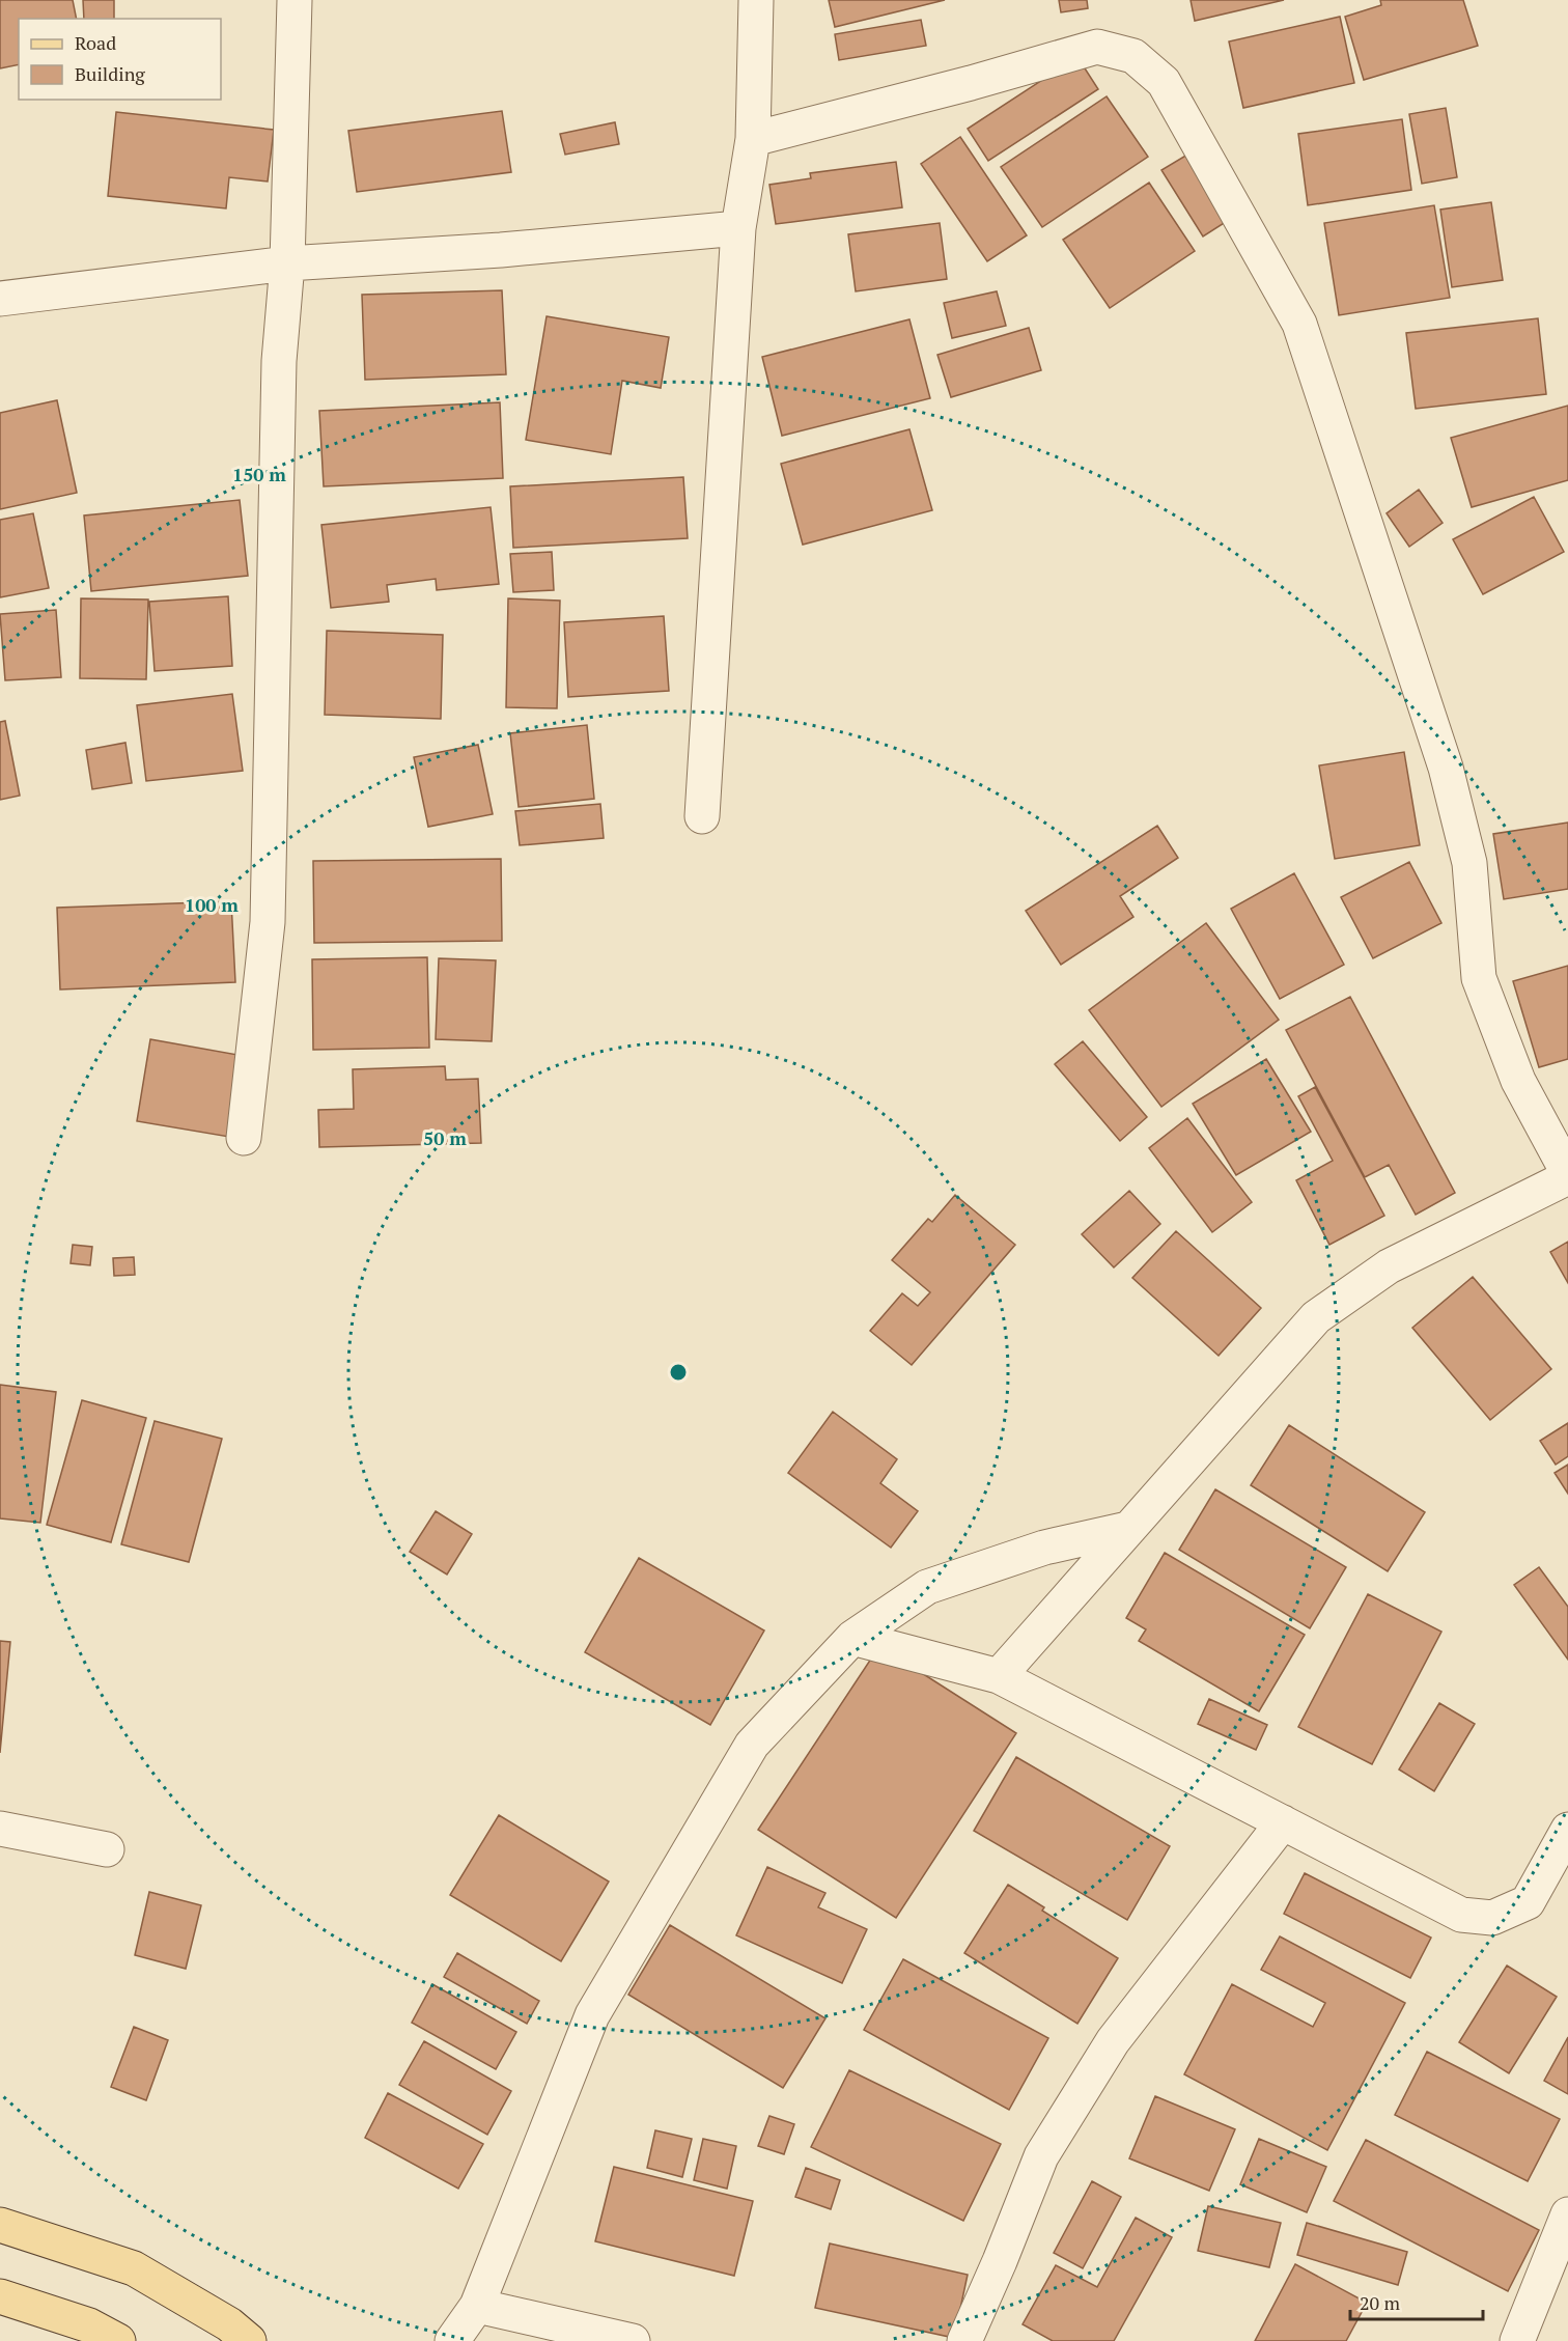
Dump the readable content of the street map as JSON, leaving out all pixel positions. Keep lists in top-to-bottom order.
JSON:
{
  "legend": ["Road", "Building"],
  "scale_bar": "20 m",
  "rings": ["150 m", "100 m", "50 m"]
}
